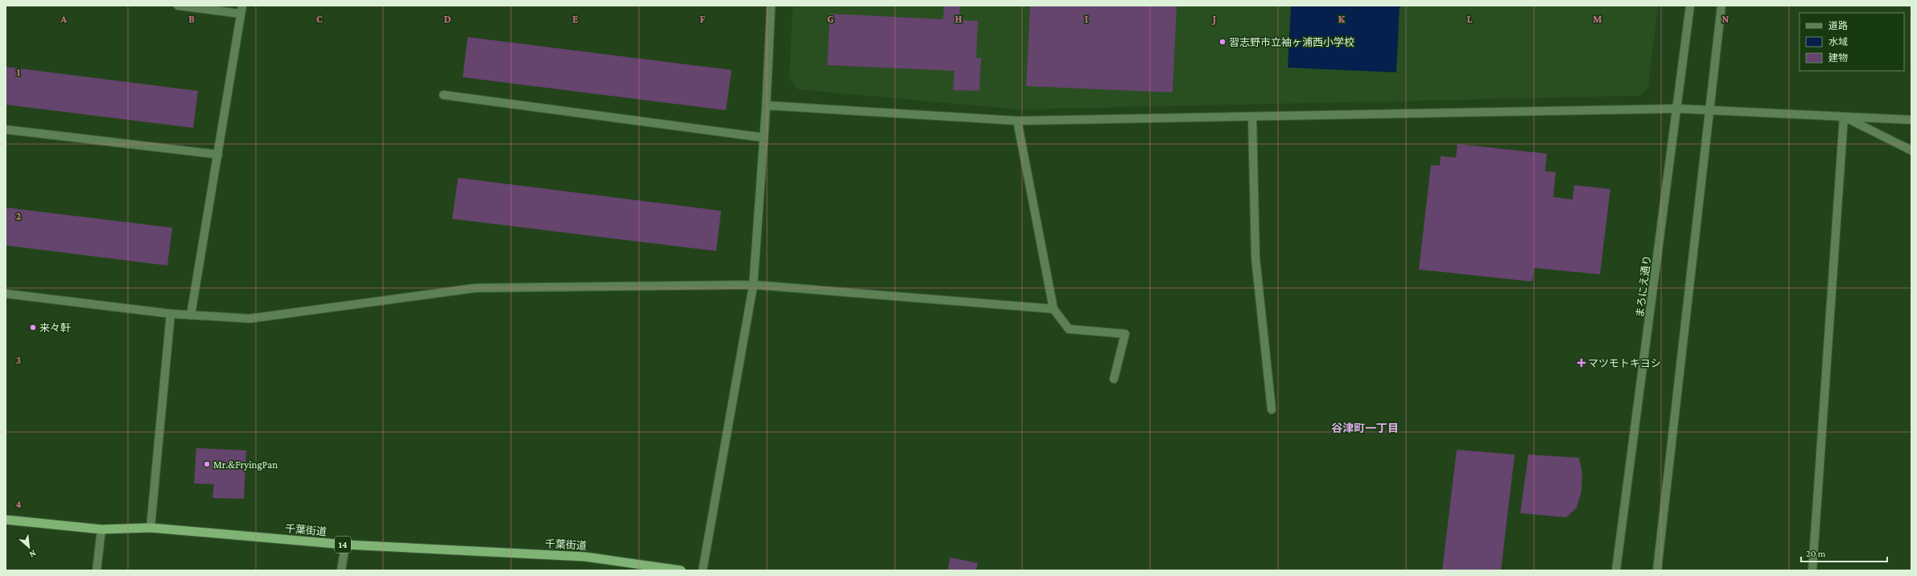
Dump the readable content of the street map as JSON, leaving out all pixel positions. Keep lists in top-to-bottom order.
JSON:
{
  "streets": {
    "highway": ["千葉街道", "14"],
    "street": ["まろにえ通り"]
  },
  "districts": ["谷津町一丁目"],
  "places": {
    "other": ["習志野市立袖ヶ浦西小学校", "来々軒", "Mr.&FryingPan"],
    "health": ["マツモトキヨシ"]
  },
  "legend": ["道路", "水域", "建物"],
  "scale_bar": "20 m",
  "north": "bottom right",
  "grid": {
    "columns": [
      "A",
      "B",
      "C",
      "D",
      "E",
      "F",
      "G",
      "H",
      "I",
      "J",
      "K",
      "L",
      "M",
      "N"
    ],
    "rows": [
      "1",
      "2",
      "3",
      "4"
    ]
  }
}
